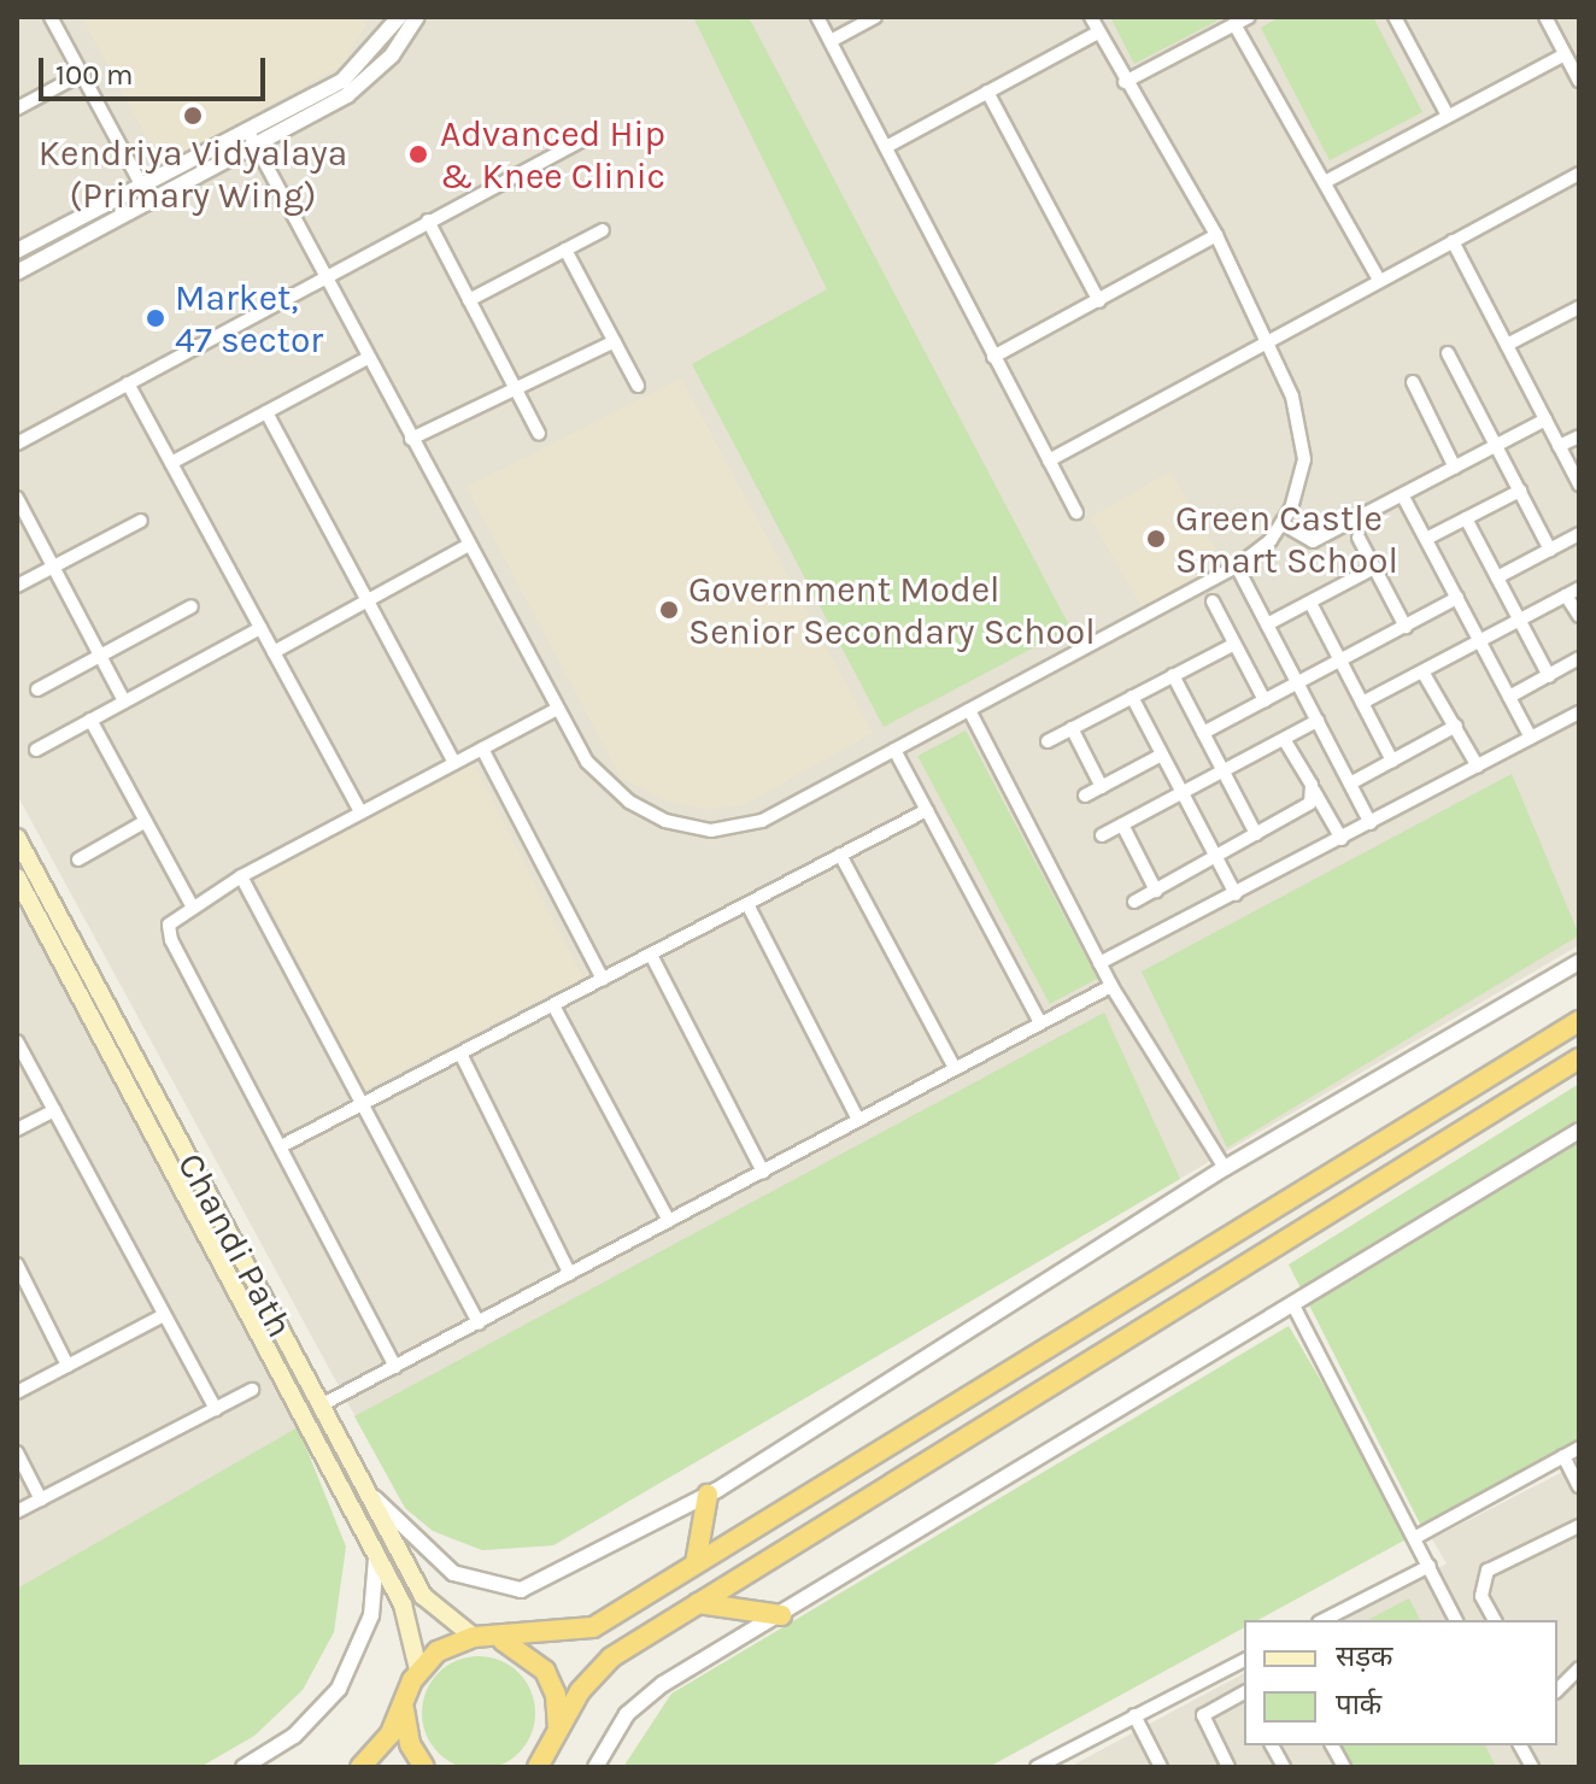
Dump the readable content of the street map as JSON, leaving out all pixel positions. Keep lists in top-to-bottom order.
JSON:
{
  "streets": {
    "main road": ["Chandi Path"]
  },
  "places": [
    "Kendriya Vidyalaya (Primary Wing)",
    "Advanced Hip & Knee Clinic",
    "Market, 47 sector",
    "Green Castle Smart School",
    "Government Model Senior Secondary School"
  ],
  "legend": ["सड़क", "पार्क"],
  "scale_bar": "100 m"
}
